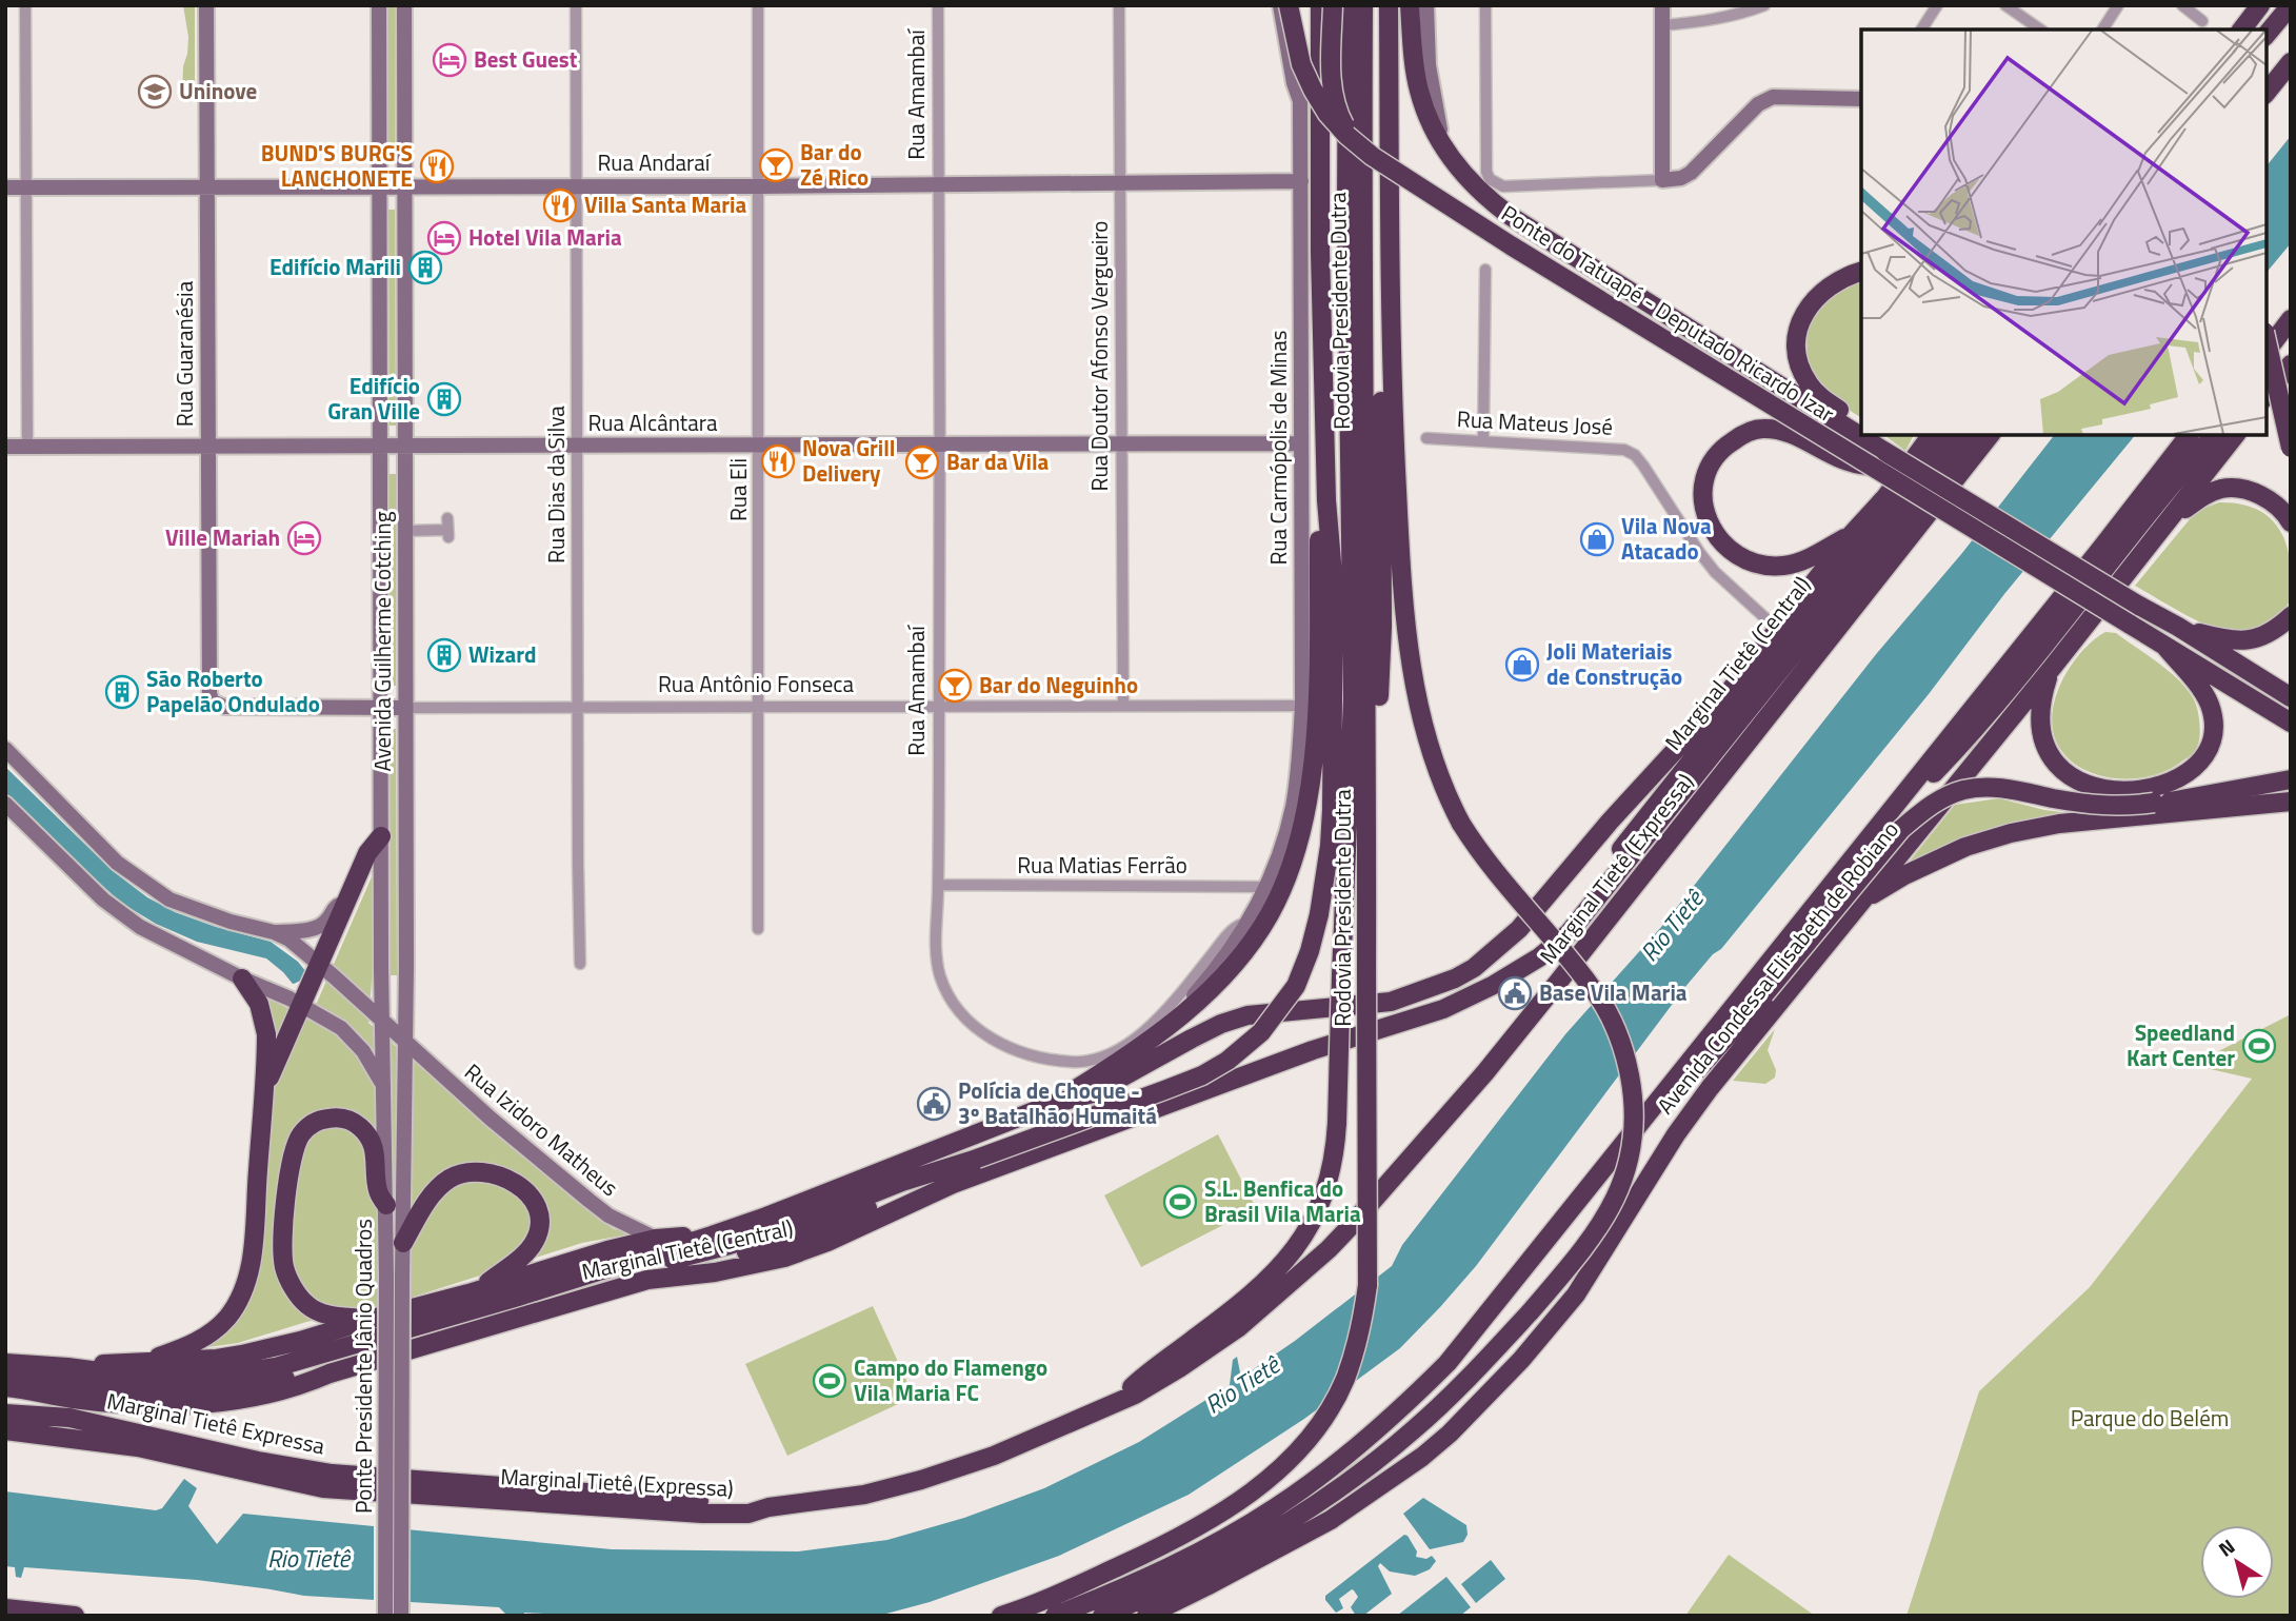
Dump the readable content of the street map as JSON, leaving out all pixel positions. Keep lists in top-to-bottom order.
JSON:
{
  "streets": {
    "highway": [
      "Rodovia Presidente Dutra",
      "Ponte do Tatuapé - Deputado Ricardo Izar",
      "Marginal Tietê (Central)",
      "Marginal Tietê (Expressa)",
      "Avenida Condessa Elisabeth de Robiano",
      "Marginal Tietê Expressa"
    ],
    "main road": [
      "Rua Amambaí",
      "Rua Andaraí",
      "Rua Guaranésia",
      "Rua Alcântara",
      "Rua Carmópolis de Minas",
      "Avenida Guilherme Cotching",
      "Rua Antônio Fonseca",
      "Rua Izidoro Matheus",
      "Ponte Presidente Jânio Quadros"
    ],
    "street": [
      "Rua Doutor Afonso Vergueiro",
      "Rua Mateus José",
      "Rua Dias da Silva",
      "Rua Eli",
      "Rua Matias Ferrão"
    ]
  },
  "crossings": [
    ["Rua Amambaí", "Rua Andaraí"],
    ["Rua Amambaí", "Rua Alcântara"],
    ["Rua Amambaí", "Rua Carmópolis de Minas"],
    ["Rua Amambaí", "Rua Antônio Fonseca"],
    ["Rua Amambaí", "Rua Matias Ferrão"],
    ["Rua Andaraí", "Rua Guaranésia"],
    ["Rua Andaraí", "Rua Doutor Afonso Vergueiro"],
    ["Rua Andaraí", "Rua Carmópolis de Minas"],
    ["Rua Andaraí", "Rua Dias da Silva"],
    ["Rua Andaraí", "Rua Eli"],
    ["Rua Andaraí", "Avenida Guilherme Cotching"],
    ["Rodovia Presidente Dutra", "Marginal Tietê (Expressa)"],
    ["Rua Guaranésia", "Rua Alcântara"],
    ["Rua Guaranésia", "Rua Antônio Fonseca"],
    ["Rua Doutor Afonso Vergueiro", "Rua Alcântara"],
    ["Rua Doutor Afonso Vergueiro", "Rua Antônio Fonseca"],
    ["Rua Alcântara", "Rua Carmópolis de Minas"],
    ["Rua Alcântara", "Rua Dias da Silva"],
    ["Rua Alcântara", "Rua Eli"],
    ["Rua Alcântara", "Avenida Guilherme Cotching"],
    ["Rua Carmópolis de Minas", "Rua Antônio Fonseca"],
    ["Rua Carmópolis de Minas", "Rua Matias Ferrão"],
    ["Rua Dias da Silva", "Rua Antônio Fonseca"],
    ["Rua Eli", "Rua Antônio Fonseca"],
    ["Avenida Guilherme Cotching", "Rua Antônio Fonseca"],
    ["Avenida Guilherme Cotching", "Rua Izidoro Matheus"],
    ["Avenida Guilherme Cotching", "Ponte Presidente Jânio Quadros"],
    ["Marginal Tietê (Expressa)", "Marginal Tietê Expressa"]
  ],
  "water": ["Rio Tietê"],
  "parks": ["Parque do Belém"],
  "places": {
    "hotel": ["Best Guest", "Hotel Vila Maria", "Ville Mariah"],
    "school or university": ["Uninove"],
    "bar": ["Bar do Zé Rico", "Bar da Vila", "Bar do Neguinho"],
    "restaurant": ["BUND'S BURG'S LANCHONETE", "Villa Santa Maria", "Nova Grill Delivery"],
    "building": [
      "Edifício Marili",
      "Edifício Gran Ville",
      "Wizard",
      "São Roberto Papelão Ondulado"
    ],
    "shop": ["Vila Nova Atacado", "Joli Materiais de Construção"],
    "public building": ["Base Vila Maria", "Polícia de Choque - 3º Batalhão Humaitá"],
    "sports": ["Speedland Kart Center", "S.L. Benfica do Brasil Vila Maria", "Campo do Flamengo Vila Maria FC"]
  },
  "north": "top left"
}
